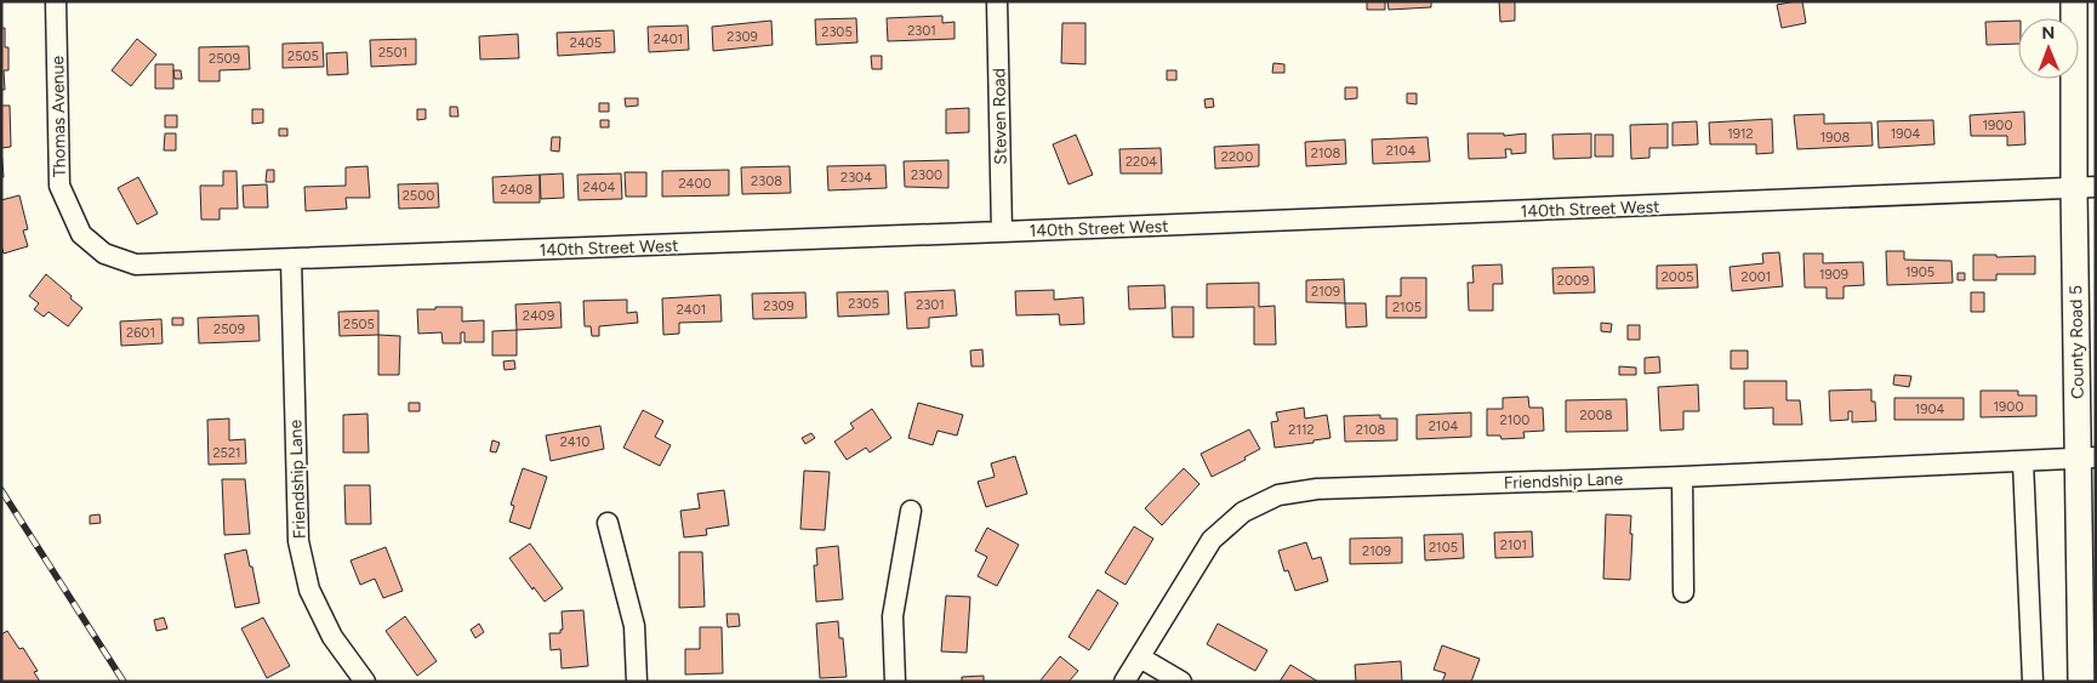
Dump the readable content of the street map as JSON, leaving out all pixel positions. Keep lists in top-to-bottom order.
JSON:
{
  "streets": {
    "main road": ["County Road 5"],
    "street": [
      "Thomas Avenue",
      "Steven Road",
      "140th Street West",
      "Friendship Lane"
    ]
  },
  "crossings": [
    ["Thomas Avenue", "140th Street West"],
    ["Steven Road", "140th Street West"],
    ["140th Street West", "County Road 5"],
    ["140th Street West", "Friendship Lane"],
    ["County Road 5", "Friendship Lane"]
  ],
  "house_numbers": [
    "2301",
    "2305",
    "2309",
    "2401",
    "2405",
    "2501",
    "2505",
    "2509",
    "1900",
    "1912",
    "1904",
    "1908",
    "2104",
    "2108",
    "2200",
    "2204",
    "2300",
    "2304",
    "2308",
    "2400",
    "2404",
    "2408",
    "2500",
    "1905",
    "1909",
    "2005",
    "2001",
    "2009",
    "2109",
    "2305",
    "2301",
    "2309",
    "2105",
    "2401",
    "2409",
    "2505",
    "2509",
    "2601",
    "1900",
    "1904",
    "2008",
    "2100",
    "2104",
    "2112",
    "2108",
    "2410",
    "2521",
    "2101",
    "2105",
    "2109"
  ],
  "north": "top"
}
